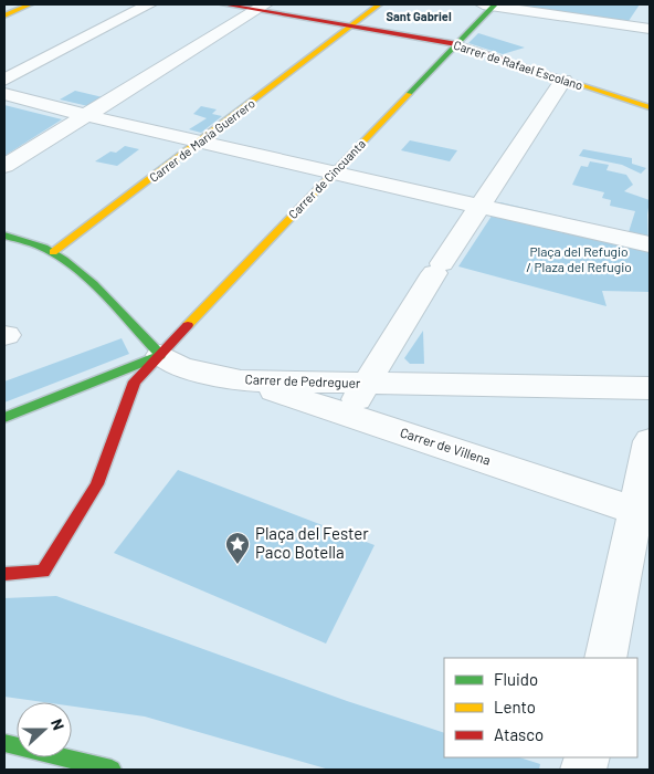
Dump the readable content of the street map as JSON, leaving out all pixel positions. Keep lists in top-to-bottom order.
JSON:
{
  "streets": {
    "street": [
      "Carrer de Rafael Escolano",
      "Carrer de María Guerrero",
      "Carrer de Cincuanta",
      "Carrer de Pedreguer",
      "Carrer de Villena"
    ]
  },
  "crossings": [
    ["Carrer de Rafael Escolano", "Carrer de María Guerrero"],
    ["Carrer de Rafael Escolano", "Carrer de Cincuanta"],
    ["Carrer de María Guerrero", "Carrer de Pedreguer"],
    ["Carrer de Cincuanta", "Carrer de Pedreguer"],
    ["Carrer de Pedreguer", "Carrer de Villena"]
  ],
  "districts": ["Sant Gabriel"],
  "parks": ["Plaça del Refugio / Plaza del Refugio"],
  "places": {
    "place": ["Plaça del Fester Paco Botella"]
  },
  "legend": ["Fluido", "Lento", "Atasco"],
  "north": "right"
}
